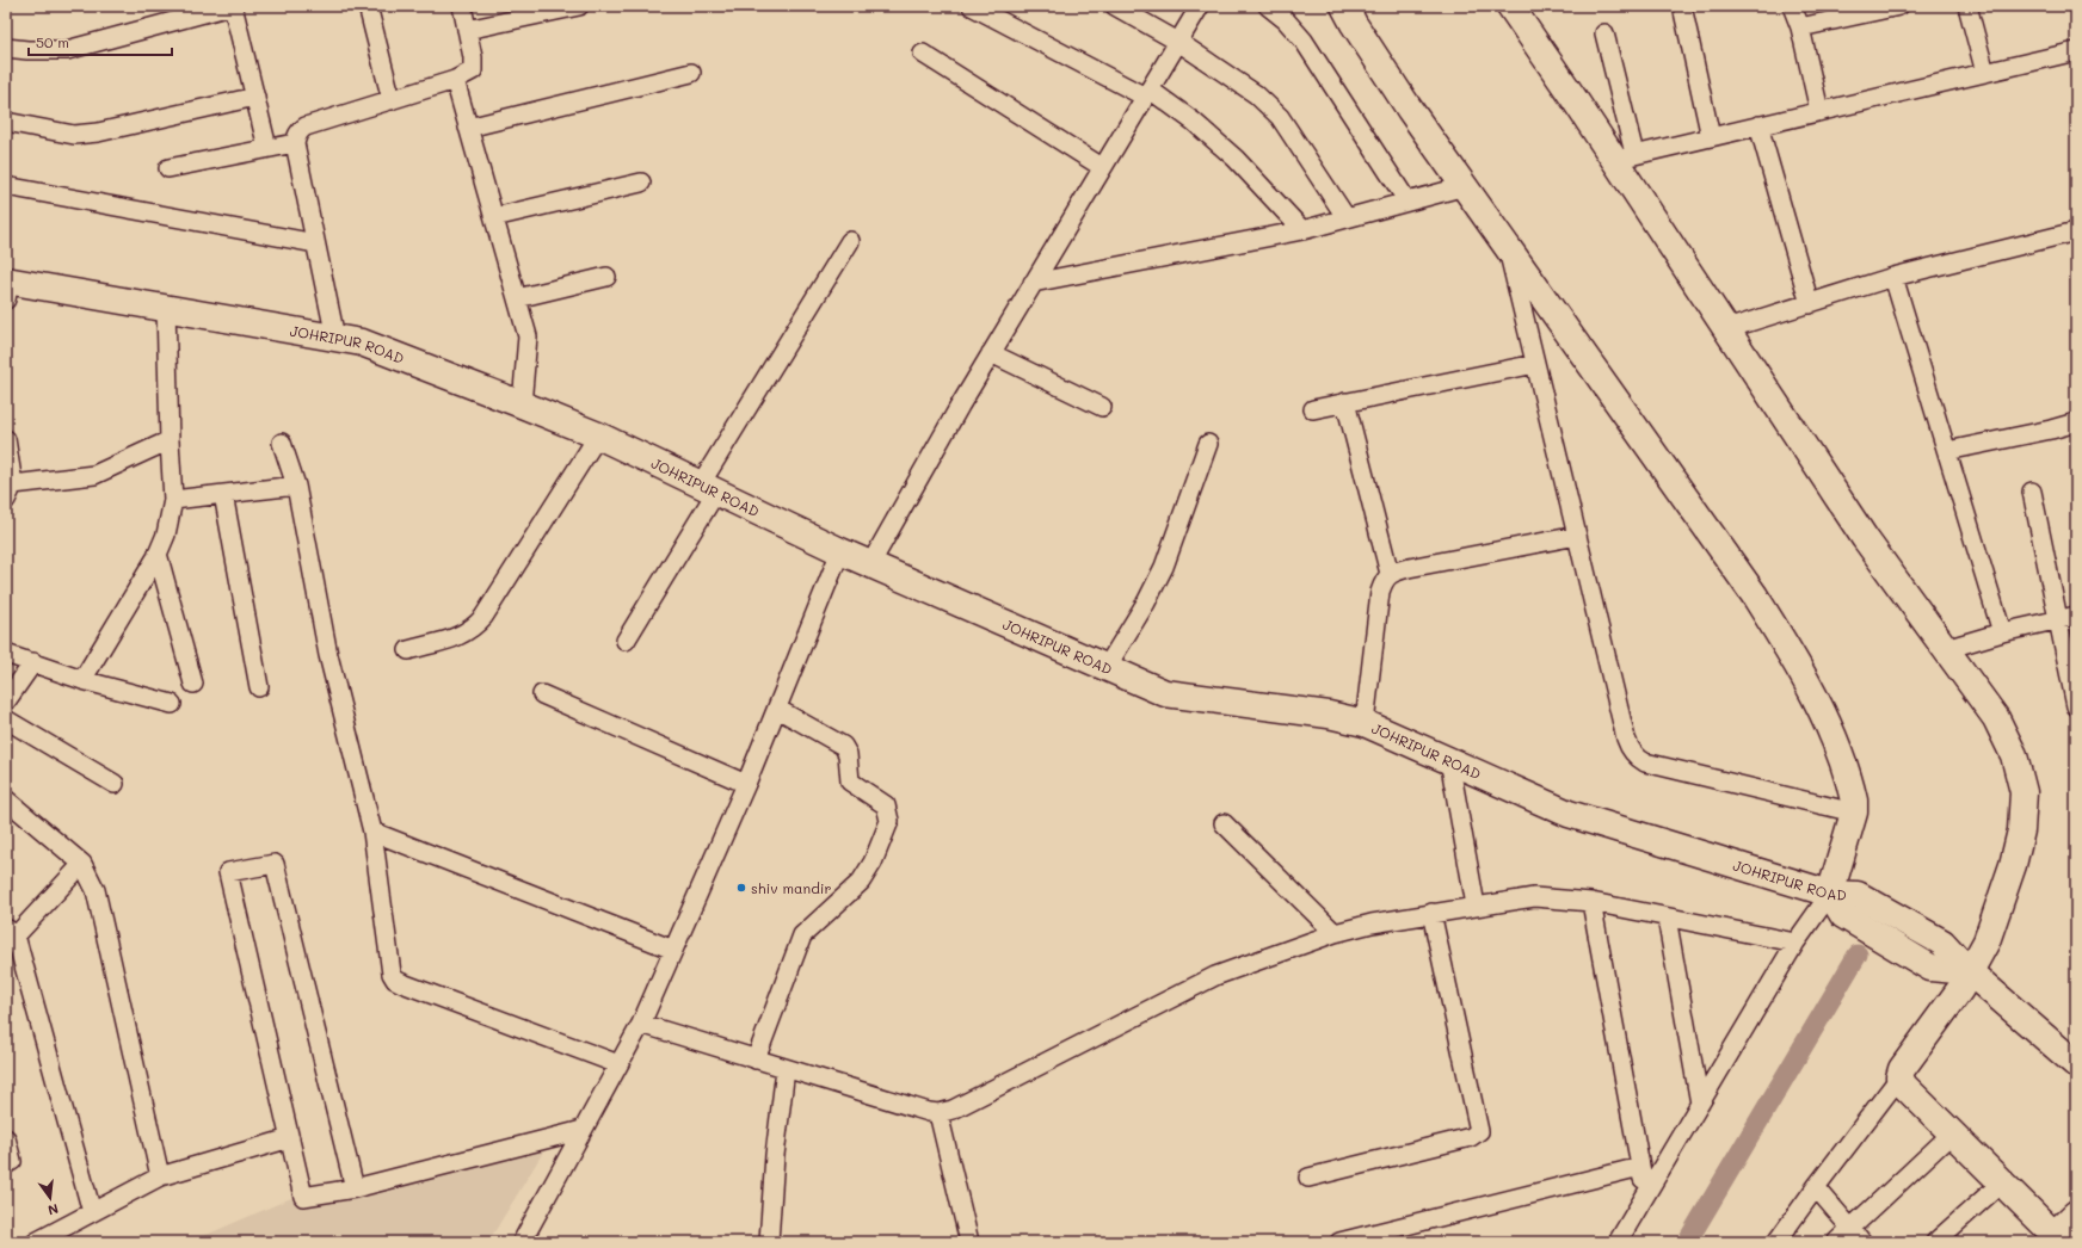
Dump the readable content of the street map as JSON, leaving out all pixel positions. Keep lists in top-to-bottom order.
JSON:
{
  "streets": {
    "street": ["JOHRIPUR ROAD"]
  },
  "places": ["shiv mandir"],
  "scale_bar": "50 m",
  "north": "bottom"
}
